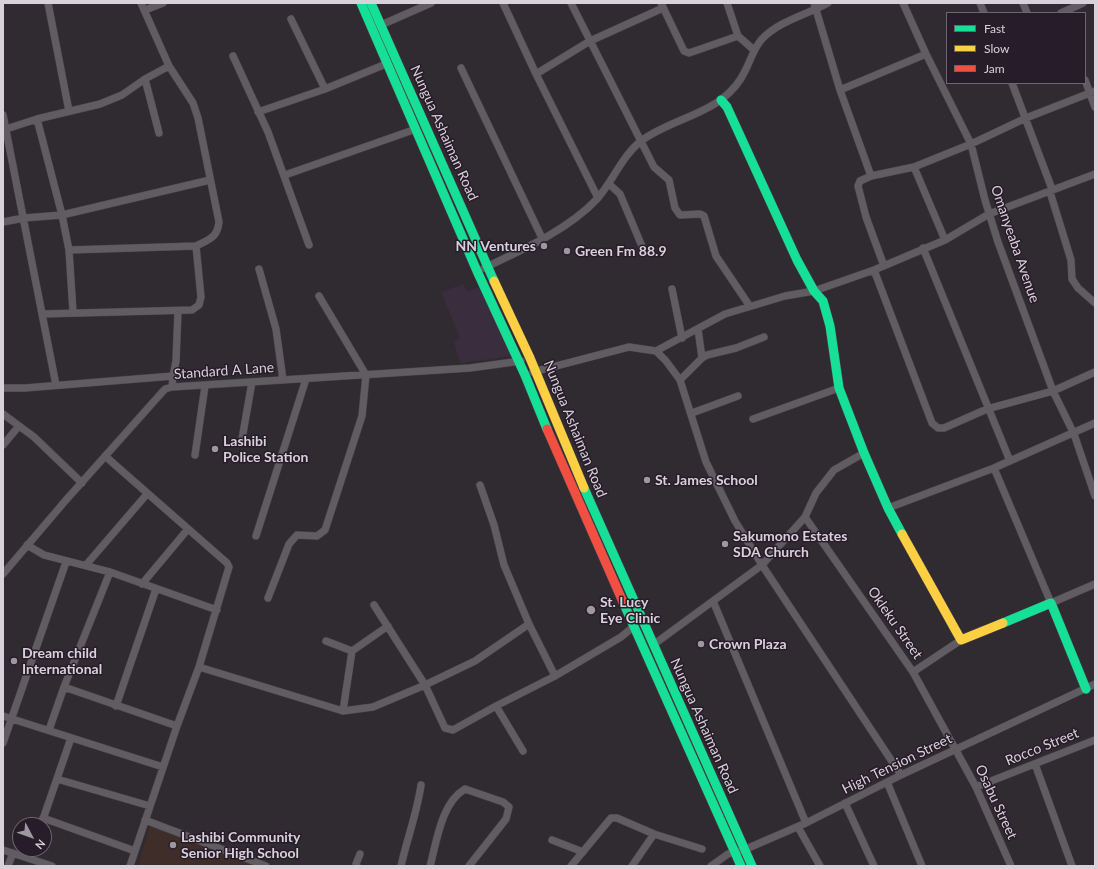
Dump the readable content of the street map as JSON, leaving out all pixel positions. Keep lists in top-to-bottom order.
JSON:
{
  "streets": {
    "main road": ["Nungua Ashaiman Road"],
    "street": [
      "Omanyeaba Avenue",
      "Standard A Lane",
      "Okleku Street",
      "Rocco Street",
      "High Tension Street",
      "Osabu Street"
    ]
  },
  "crossings": [
    ["Nungua Ashaiman Road", "Standard A Lane"],
    ["Nungua Ashaiman Road", "High Tension Street"],
    ["Okleku Street", "High Tension Street"],
    ["Okleku Street", "Osabu Street"],
    ["Rocco Street", "Osabu Street"],
    ["High Tension Street", "Osabu Street"]
  ],
  "places": [
    "NN Ventures",
    "Green Fm 88.9",
    "Lashibi Police Station",
    "St. James School",
    "Sakumono Estates SDA Church",
    "St. Lucy Eye Clinic",
    "Crown Plaza",
    "Dream child International",
    "Lashibi Community Senior High School"
  ],
  "legend": ["Fast", "Slow", "Jam"],
  "north": "bottom right"
}
